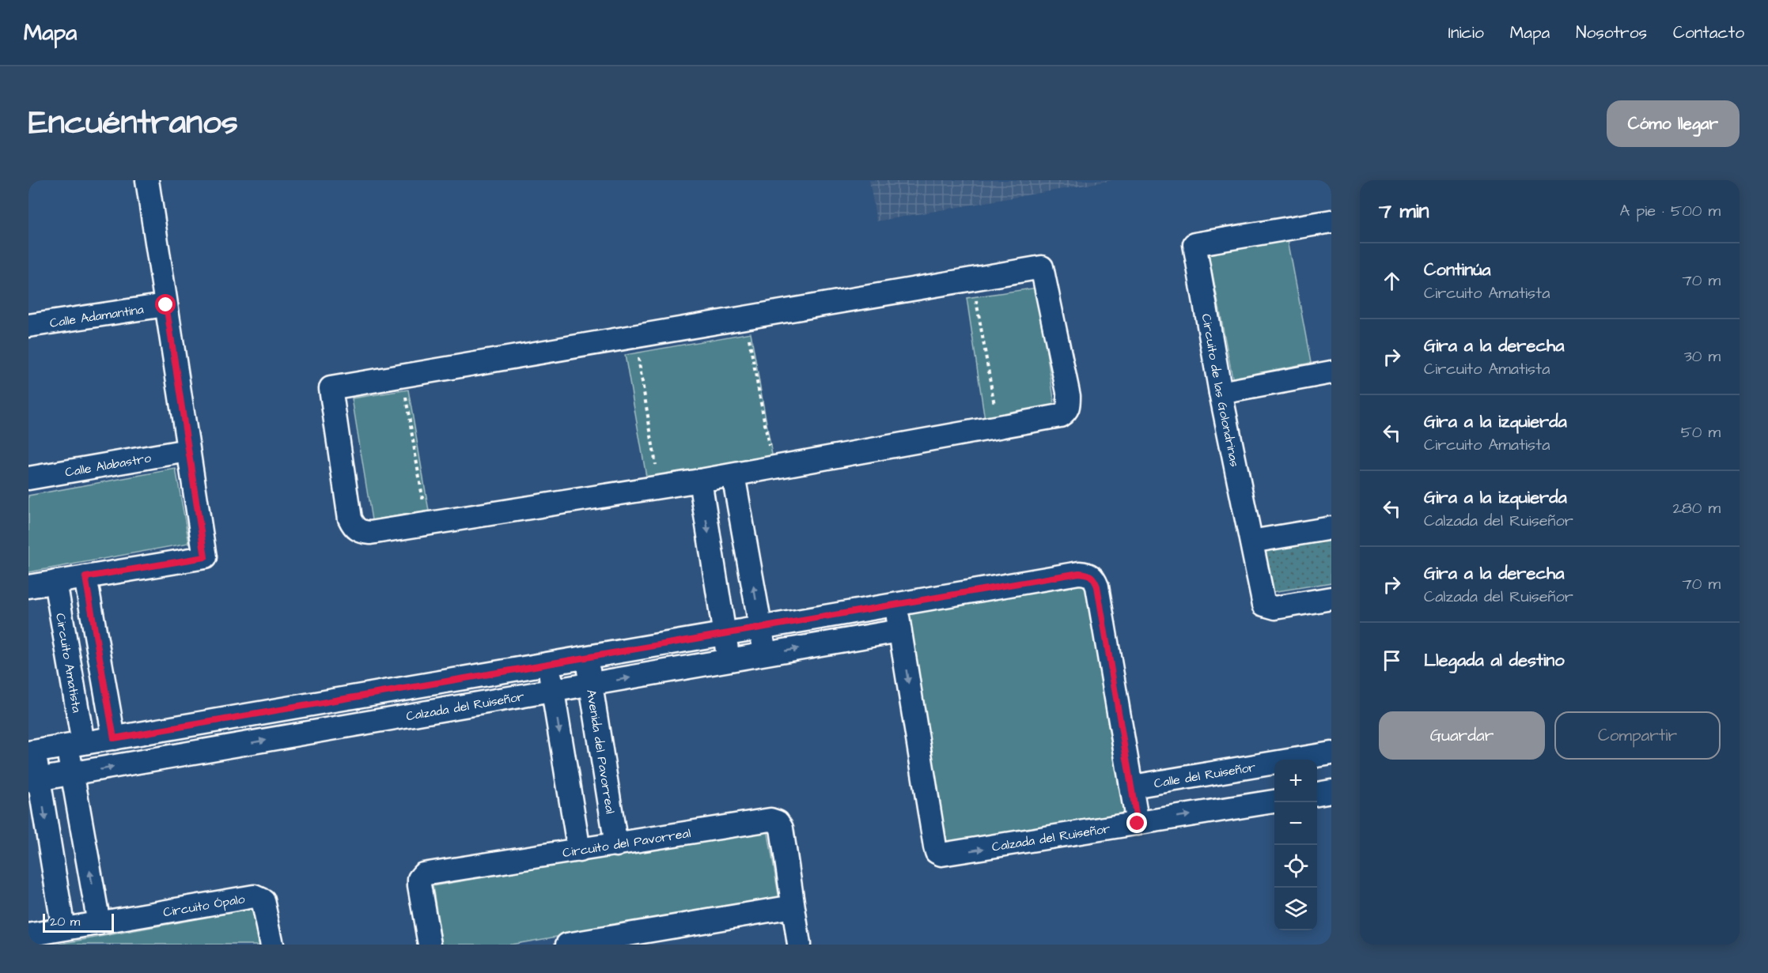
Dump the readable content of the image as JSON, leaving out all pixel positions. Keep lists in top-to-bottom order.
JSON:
{
  "streets": {
    "street": [
      "Calle Adamantina",
      "Circuito de las Golondrinas",
      "Calle Alabastro",
      "Circuito Amatista",
      "Calzada del Ruiseñor",
      "Avenida del Pavorreal",
      "Calle del Ruiseñor",
      "Circuito del Pavorreal",
      "Circuito Ópalo"
    ]
  },
  "crossings": [
    ["Calzada del Ruiseñor", "Avenida del Pavorreal"],
    ["Avenida del Pavorreal", "Circuito del Pavorreal"]
  ],
  "scale_bar": "20 m",
  "page": {
    "header": "Mapa",
    "nav": [
      "Inicio",
      "Mapa",
      "Nosotros",
      "Contacto"
    ],
    "title": "Encuéntranos",
    "buttons": [
      "Cómo llegar",
      ["Guardar", "Compartir"]
    ],
    "heading": ["7 min", "A pie · 500 m"],
    "list": [
      ["Continúa", "Circuito Amatista", "70 m"],
      ["Gira a la derecha", "Circuito Amatista", "30 m"],
      ["Gira a la izquierda", "Circuito Amatista", "50 m"],
      ["Gira a la izquierda", "Calzada del Ruiseñor", "280 m"],
      ["Gira a la derecha", "Calzada del Ruiseñor", "70 m"],
      "Llegada al destino"
    ],
    "map_buttons": ["+", "−"],
    "scale": "20 m"
  }
}
